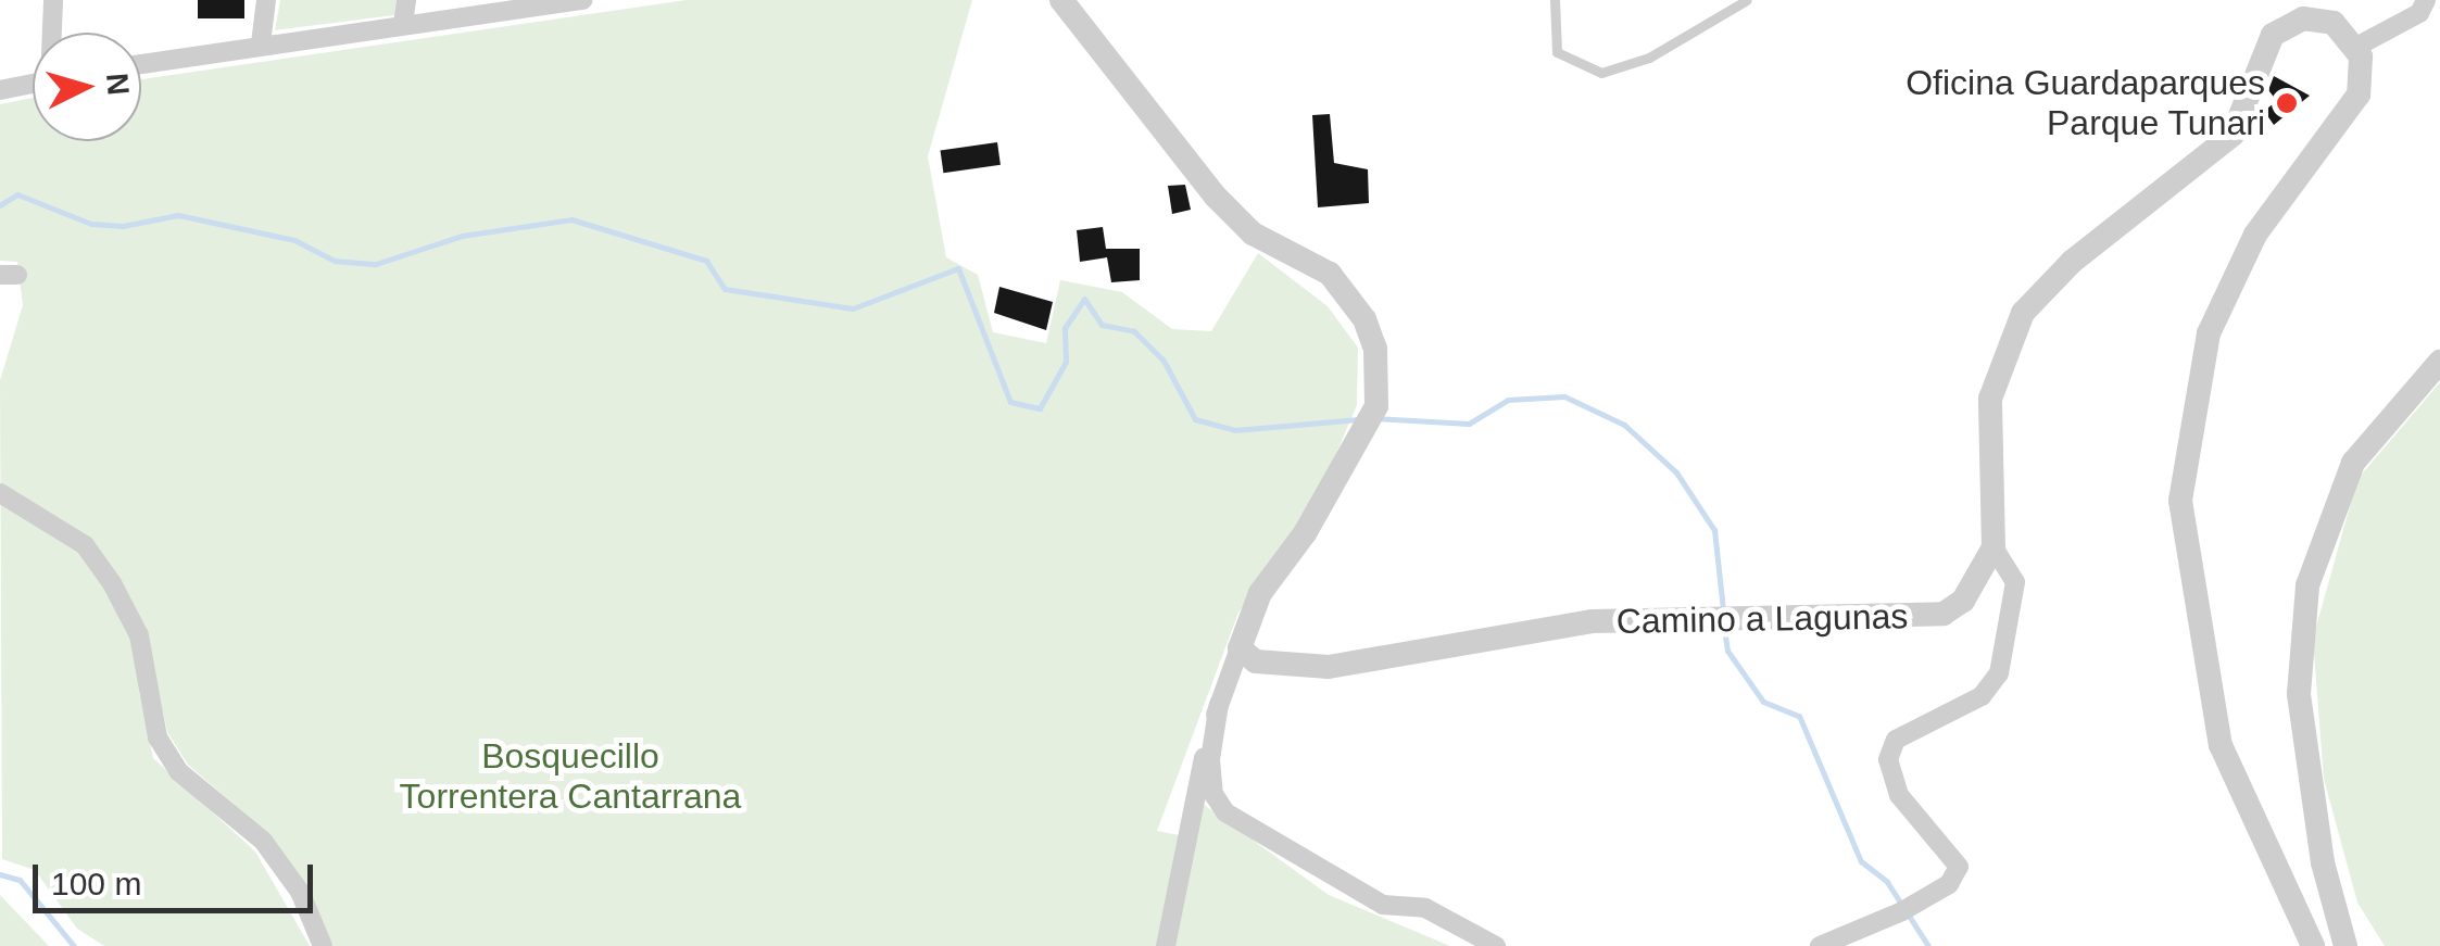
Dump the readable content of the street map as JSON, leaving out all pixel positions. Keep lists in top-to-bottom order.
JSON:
{
  "streets": {
    "street": ["Camino a Lagunas"]
  },
  "parks": ["Bosquecillo Torrentera Cantarrana"],
  "places": ["Oficina Guardaparques Parque Tunari"],
  "scale_bar": "100 m",
  "north": "right"
}
